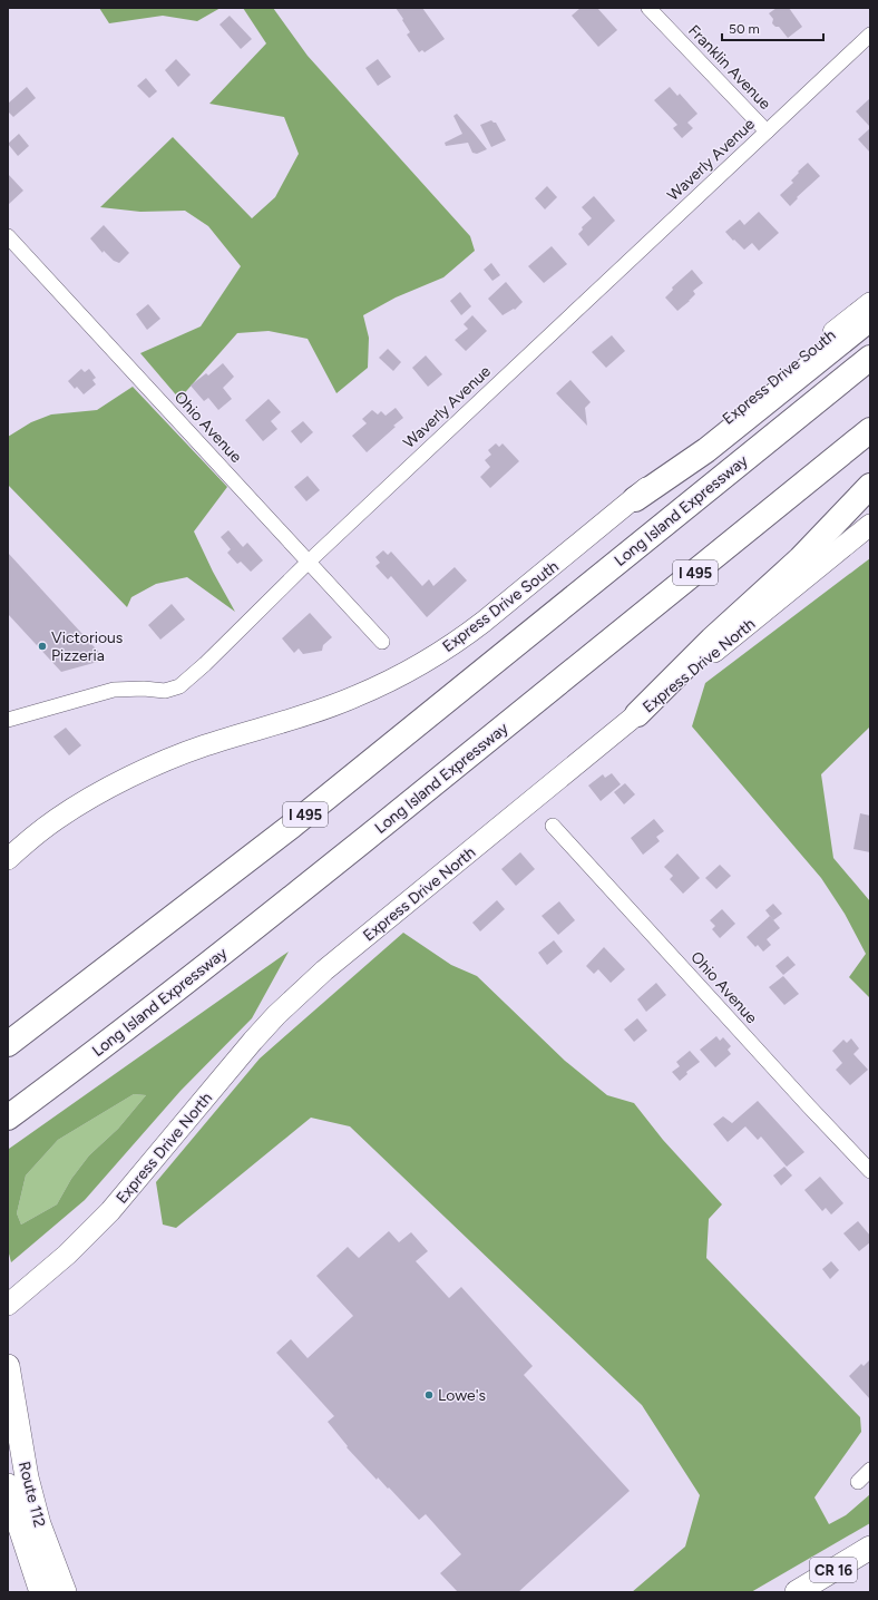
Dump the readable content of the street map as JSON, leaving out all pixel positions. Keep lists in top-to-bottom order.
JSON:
{
  "streets": {
    "highway": ["Long Island Expressway", "I 495"],
    "main road": [
      "Express Drive South",
      "Express Drive North",
      "Route 112",
      "CR 16"
    ],
    "street": ["Franklin Avenue", "Waverly Avenue", "Ohio Avenue"]
  },
  "crossings": [
    ["Franklin Avenue", "Waverly Avenue"],
    ["Waverly Avenue", "Ohio Avenue"]
  ],
  "places": ["Victorious Pizzeria", "Lowe's"],
  "scale_bar": "50 m"
}
